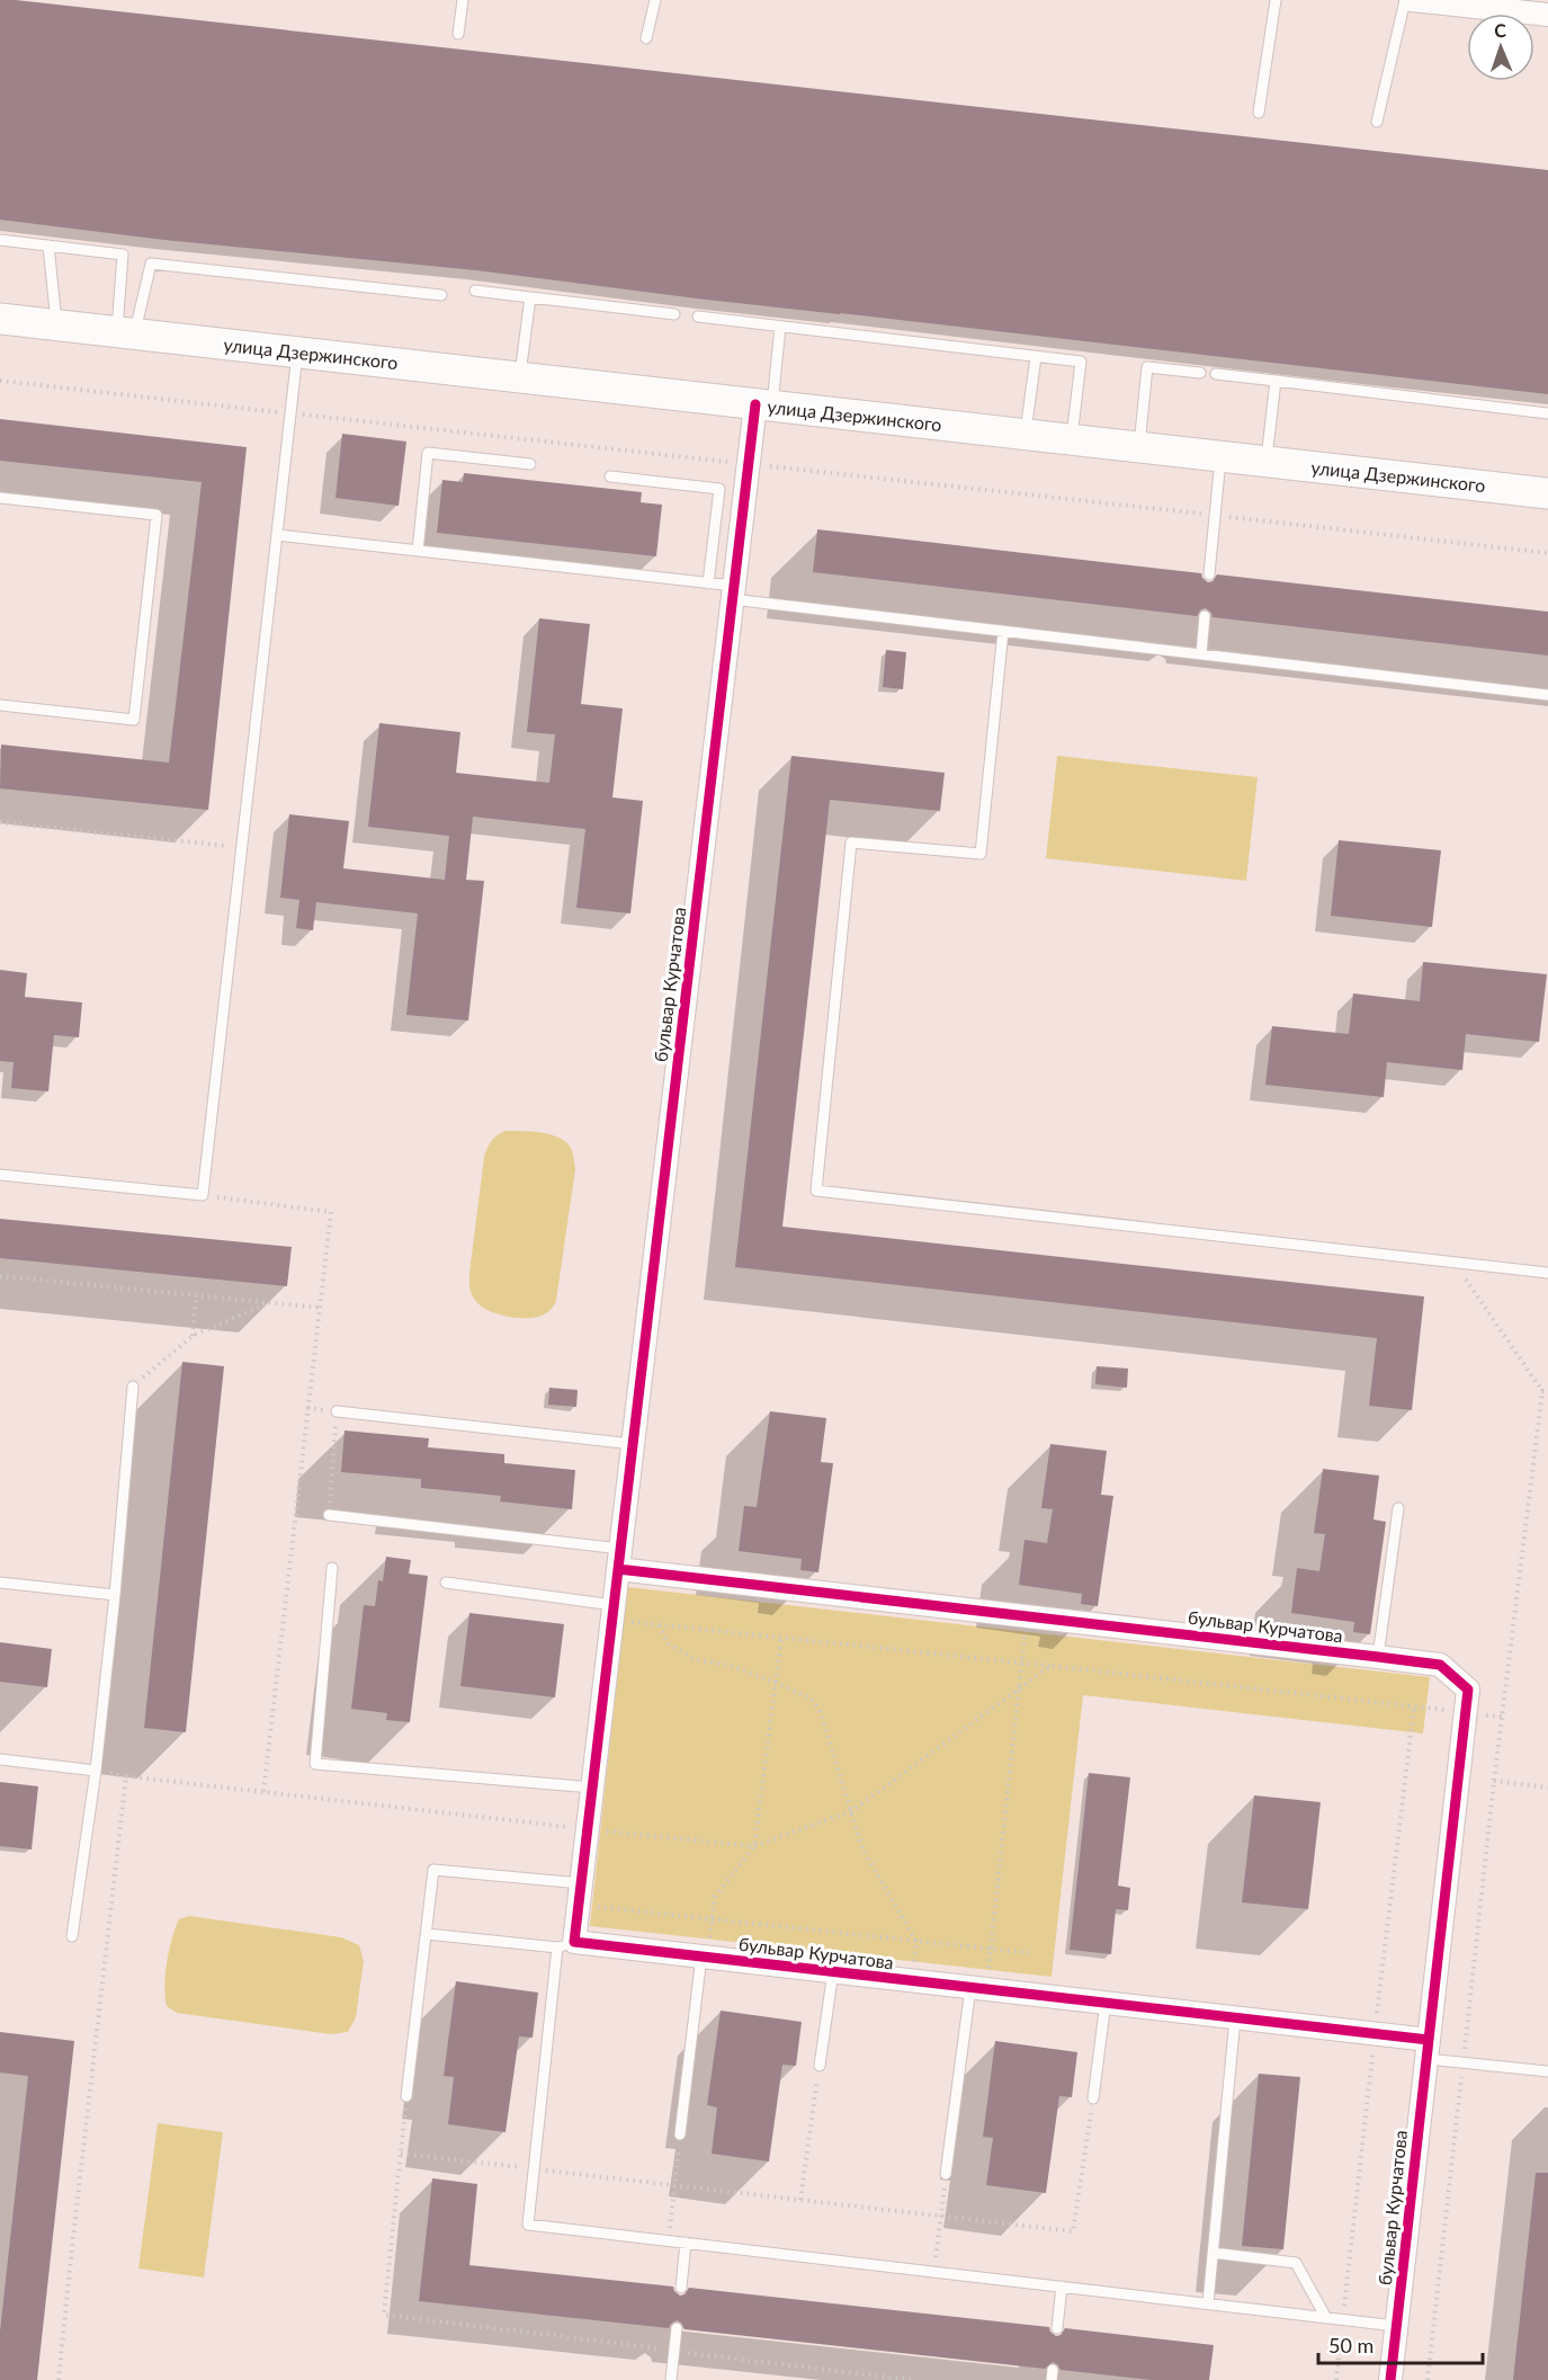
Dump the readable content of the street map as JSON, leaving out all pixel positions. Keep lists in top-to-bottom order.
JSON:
{
  "streets": {
    "main road": ["улица Дзержинского"],
    "street": ["бульвар Курчатова"]
  },
  "crossings": [
    ["улица Дзержинского", "бульвар Курчатова"]
  ],
  "scale_bar": "50 m",
  "north": "top"
}
